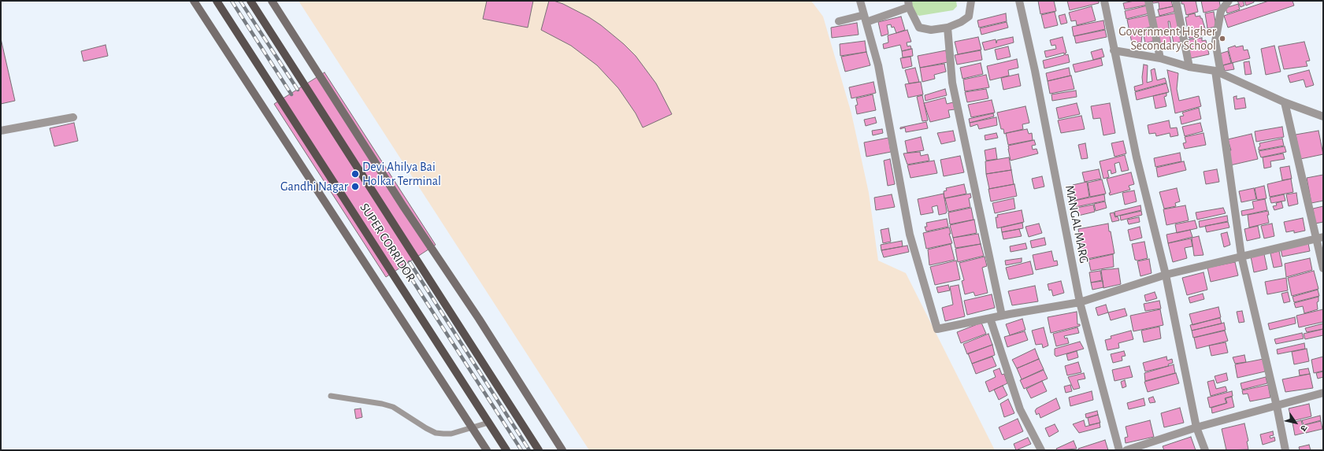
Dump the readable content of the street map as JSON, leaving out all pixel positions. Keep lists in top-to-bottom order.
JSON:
{
  "streets": {
    "main road": ["SUPER CORRIDOR"],
    "street": ["MANGAL MARG"]
  },
  "places": ["Government Higher Secondary School", "Devi Ahilya Bai Holkar Terminal", "Gandhi Nagar"],
  "north": "bottom right"
}
